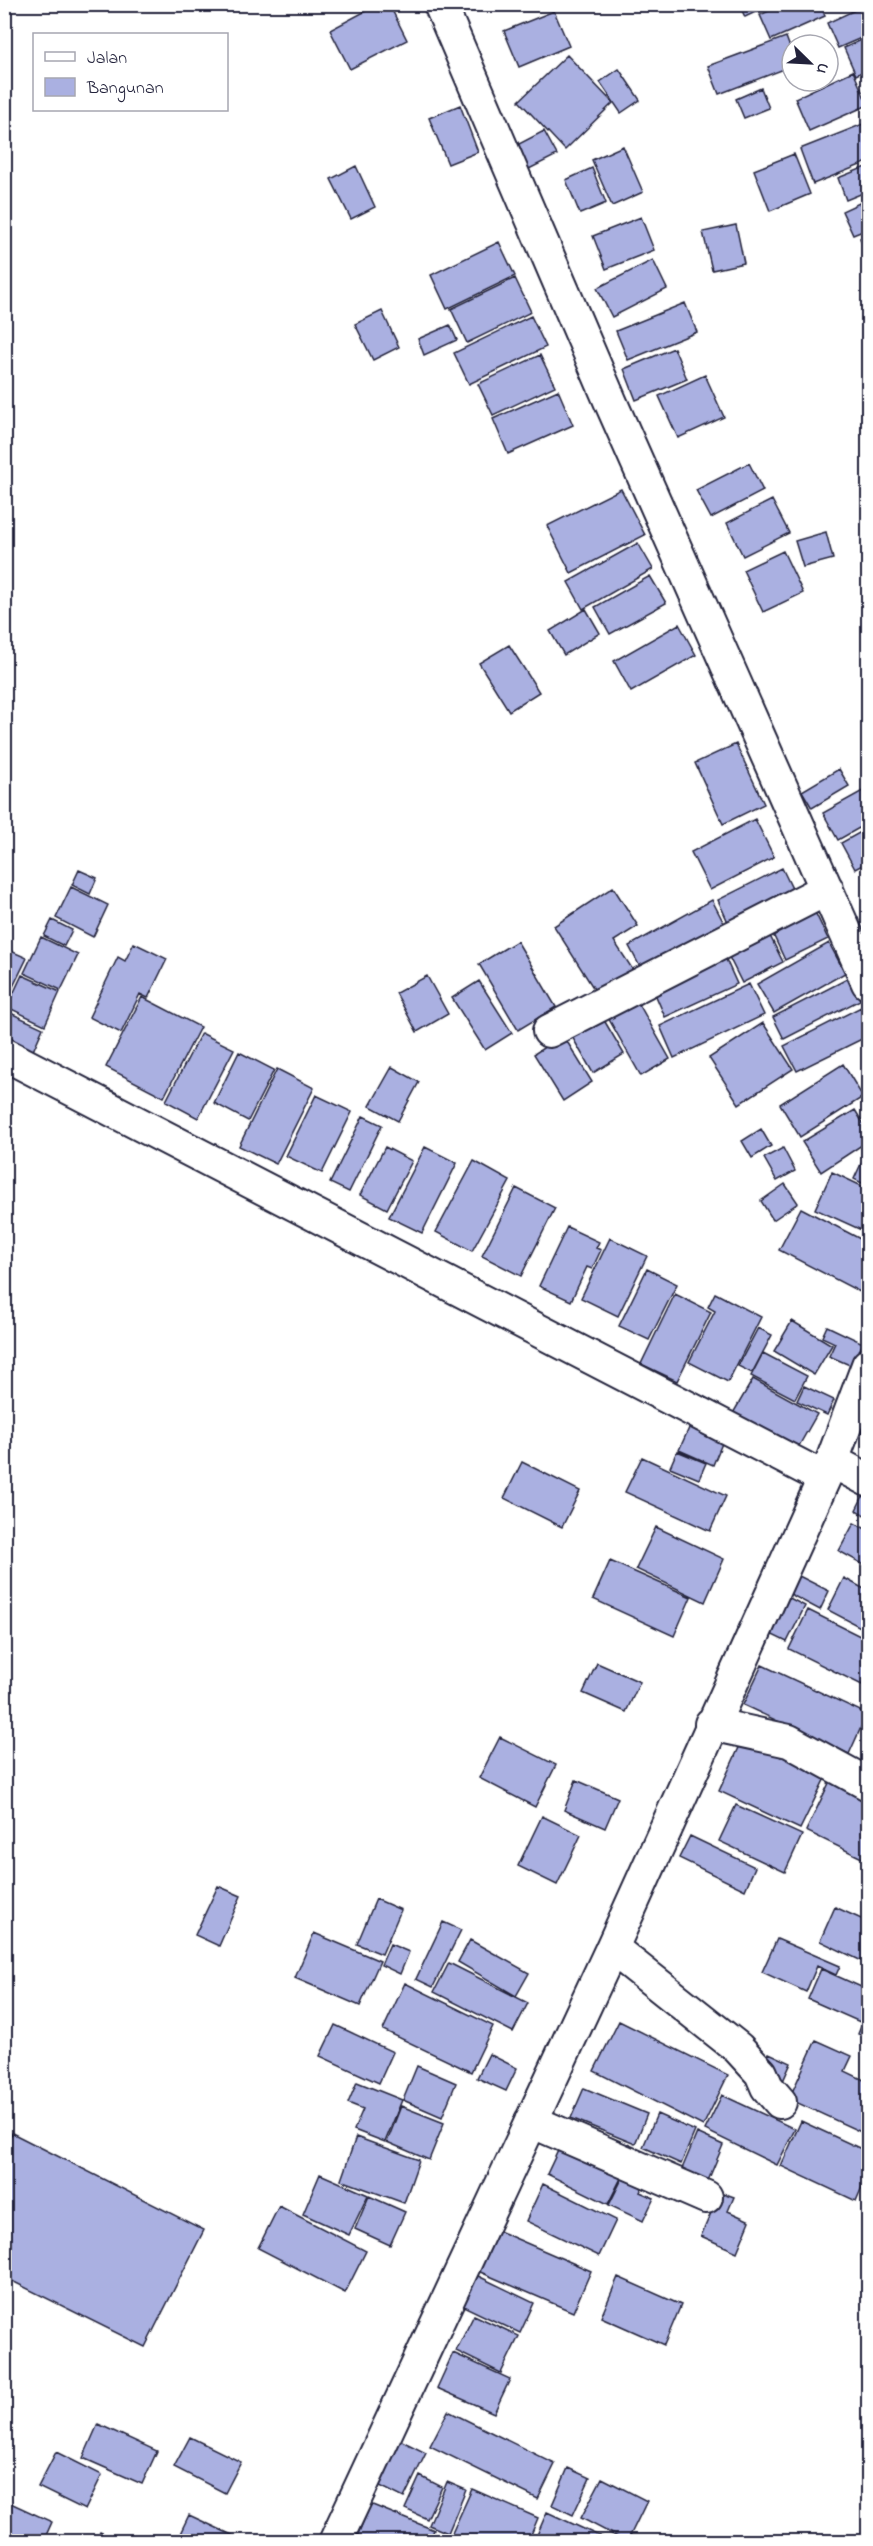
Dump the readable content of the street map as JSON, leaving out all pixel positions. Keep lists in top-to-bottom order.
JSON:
{
  "legend": ["Jalan", "Bangunan"],
  "north": "bottom right"
}
